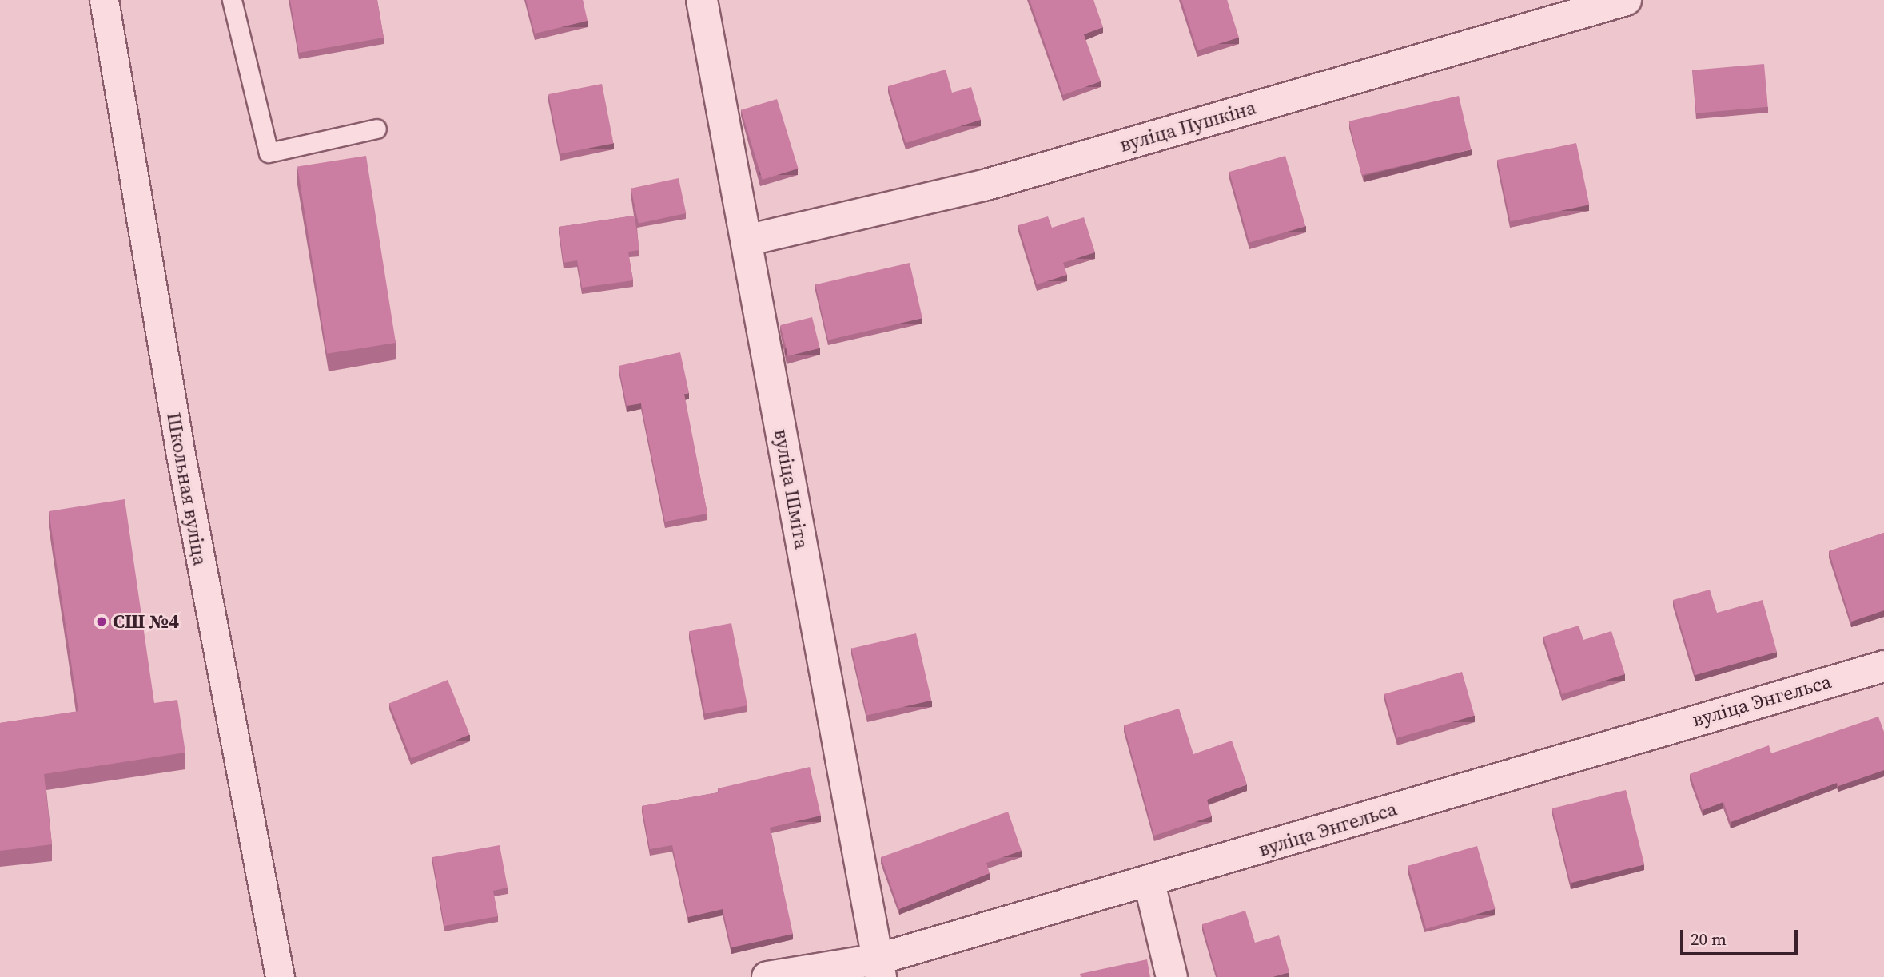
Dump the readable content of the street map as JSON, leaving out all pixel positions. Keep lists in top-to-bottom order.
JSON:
{
  "streets": {
    "street": [
      "вуліца Пушкіна",
      "Школьная вуліца",
      "вуліца Шміта",
      "вуліца Энгельса"
    ]
  },
  "crossings": [
    ["вуліца Пушкіна", "вуліца Шміта"],
    ["вуліца Шміта", "вуліца Энгельса"]
  ],
  "places": ["СШ №4"],
  "scale_bar": "20 m"
}
